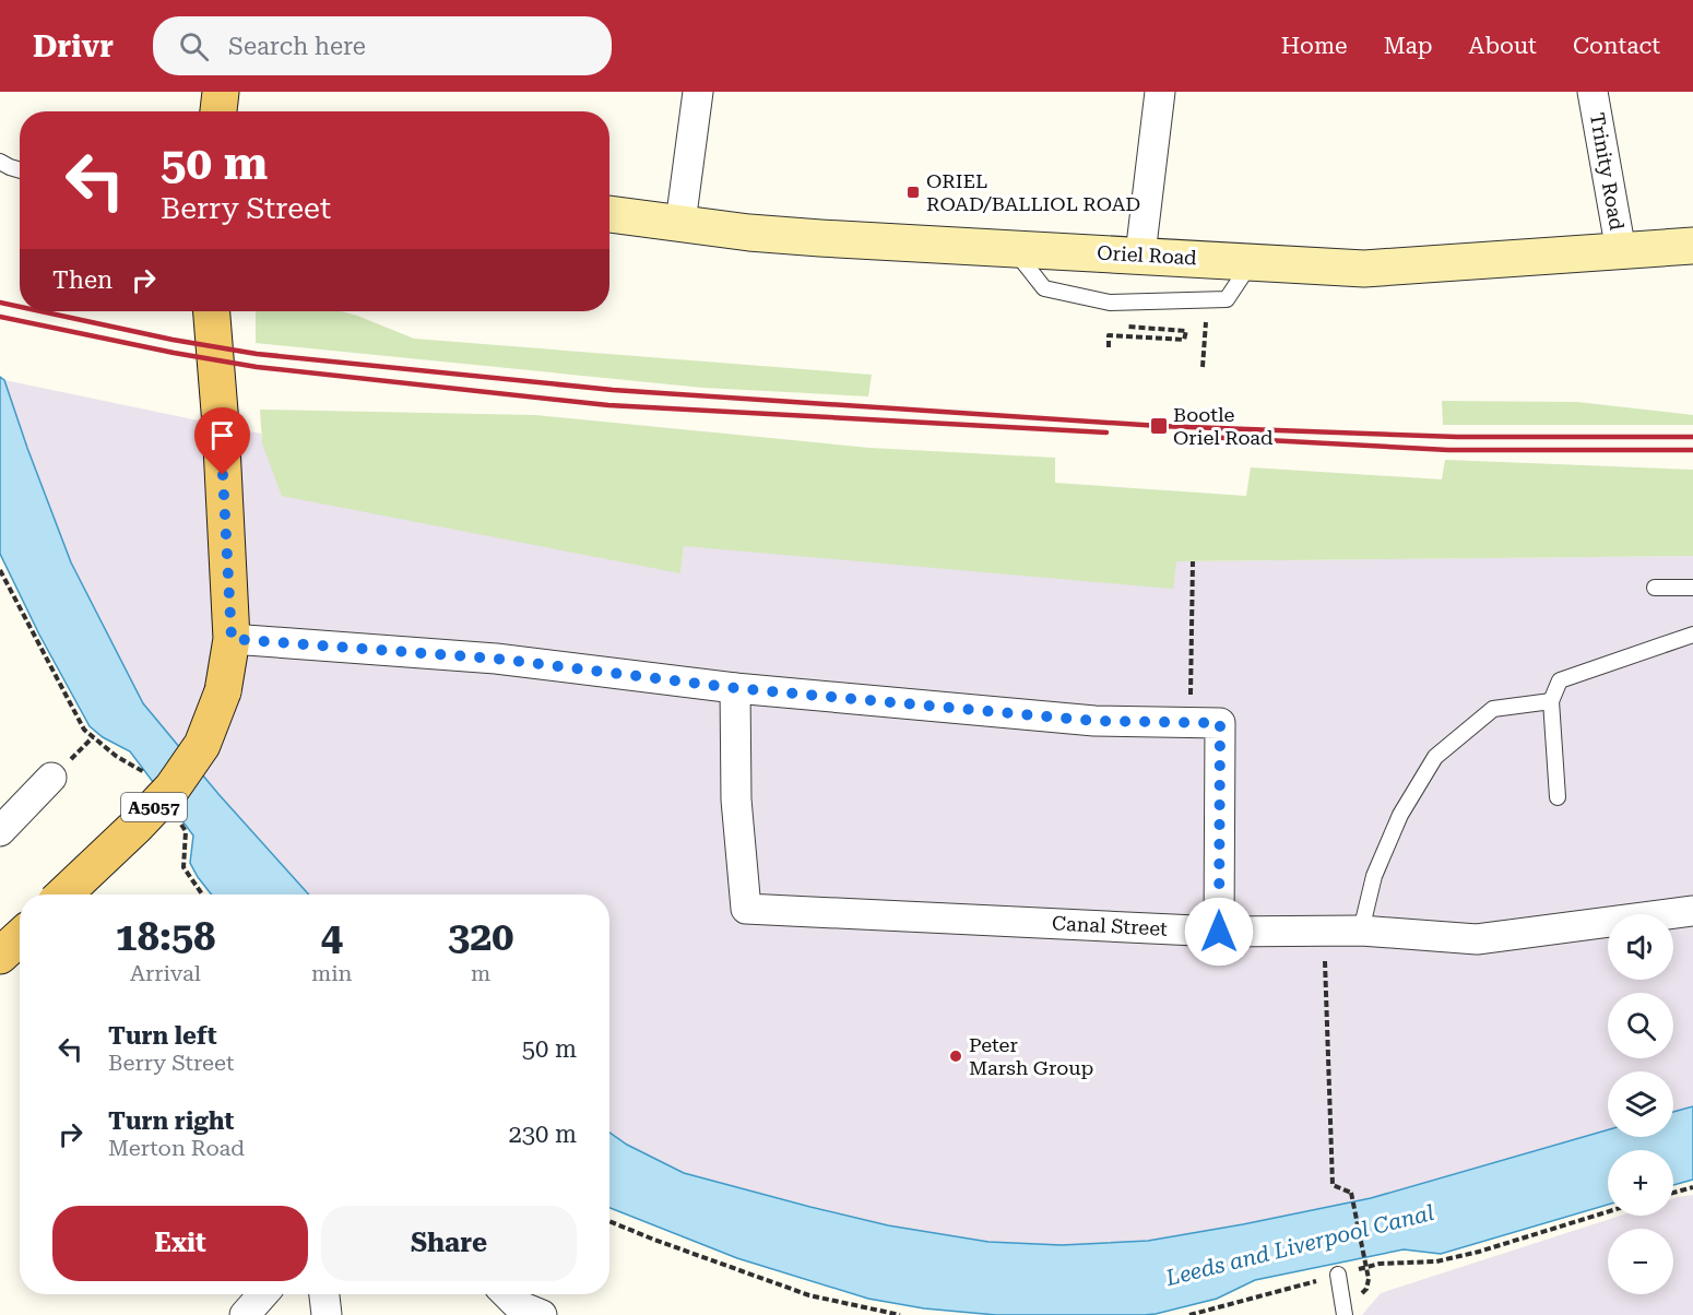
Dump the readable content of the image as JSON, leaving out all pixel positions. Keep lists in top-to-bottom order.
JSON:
{
  "streets": {
    "main road": ["Oriel Road", "A5057"],
    "street": ["Trinity Road", "Canal Street"]
  },
  "crossings": [
    ["Trinity Road", "Oriel Road"]
  ],
  "water": ["Leeds and Liverpool Canal"],
  "places": {
    "transit": ["ORIEL ROAD/BALLIOL ROAD", "Bootle Oriel Road"],
    "other": ["Peter Marsh Group"]
  },
  "page": {
    "header": "Drivr",
    "search": "Search here",
    "nav": [
      "Home",
      "Map",
      "About",
      "Contact"
    ],
    "turn": ["50 m", "Berry Street"],
    "then": "Then",
    "eta": [
      "18:58",
      "Arrival",
      "4",
      "min",
      "320",
      "m"
    ],
    "map_buttons": ["+", "−"],
    "list": [
      {
        "name": "Turn left",
        "note": "Berry Street",
        "value": "50 m"
      },
      {
        "name": "Turn right",
        "note": "Merton Road",
        "value": "230 m"
      }
    ],
    "buttons": ["Exit", "Share"]
  }
}
